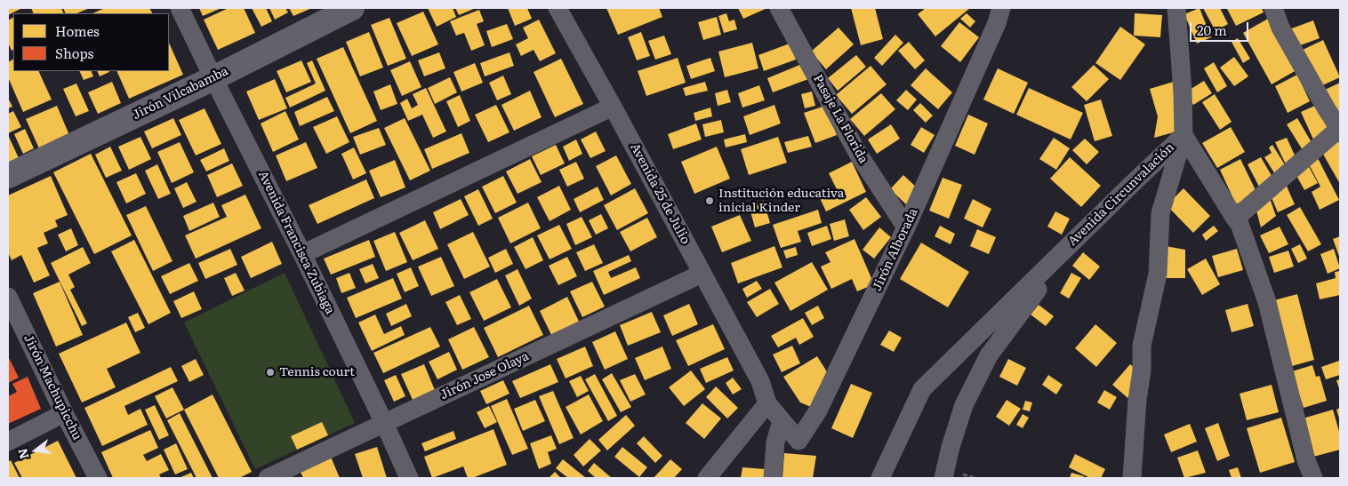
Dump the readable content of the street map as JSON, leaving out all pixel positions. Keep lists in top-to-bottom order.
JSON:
{
  "streets": {
    "main road": ["Jirón Vilcabamba"],
    "street": [
      "Pasaje La Florida",
      "Avenida 25 de Julio",
      "Avenida Circunvalación",
      "Avenida Francisca Zubiaga",
      "Jirón Alborada",
      "Jirón Jose Olaya",
      "Jirón Machupicchu"
    ]
  },
  "crossings": [
    ["Jirón Vilcabamba", "Avenida Francisca Zubiaga"],
    ["Pasaje La Florida", "Jirón Alborada"],
    ["Avenida 25 de Julio", "Jirón Alborada"],
    ["Avenida 25 de Julio", "Jirón Jose Olaya"],
    ["Avenida Francisca Zubiaga", "Jirón Jose Olaya"]
  ],
  "places": ["Institución educativa inicial Kinder", "Tennis court"],
  "legend": ["Homes", "Shops"],
  "scale_bar": "20 m",
  "north": "left"
}
